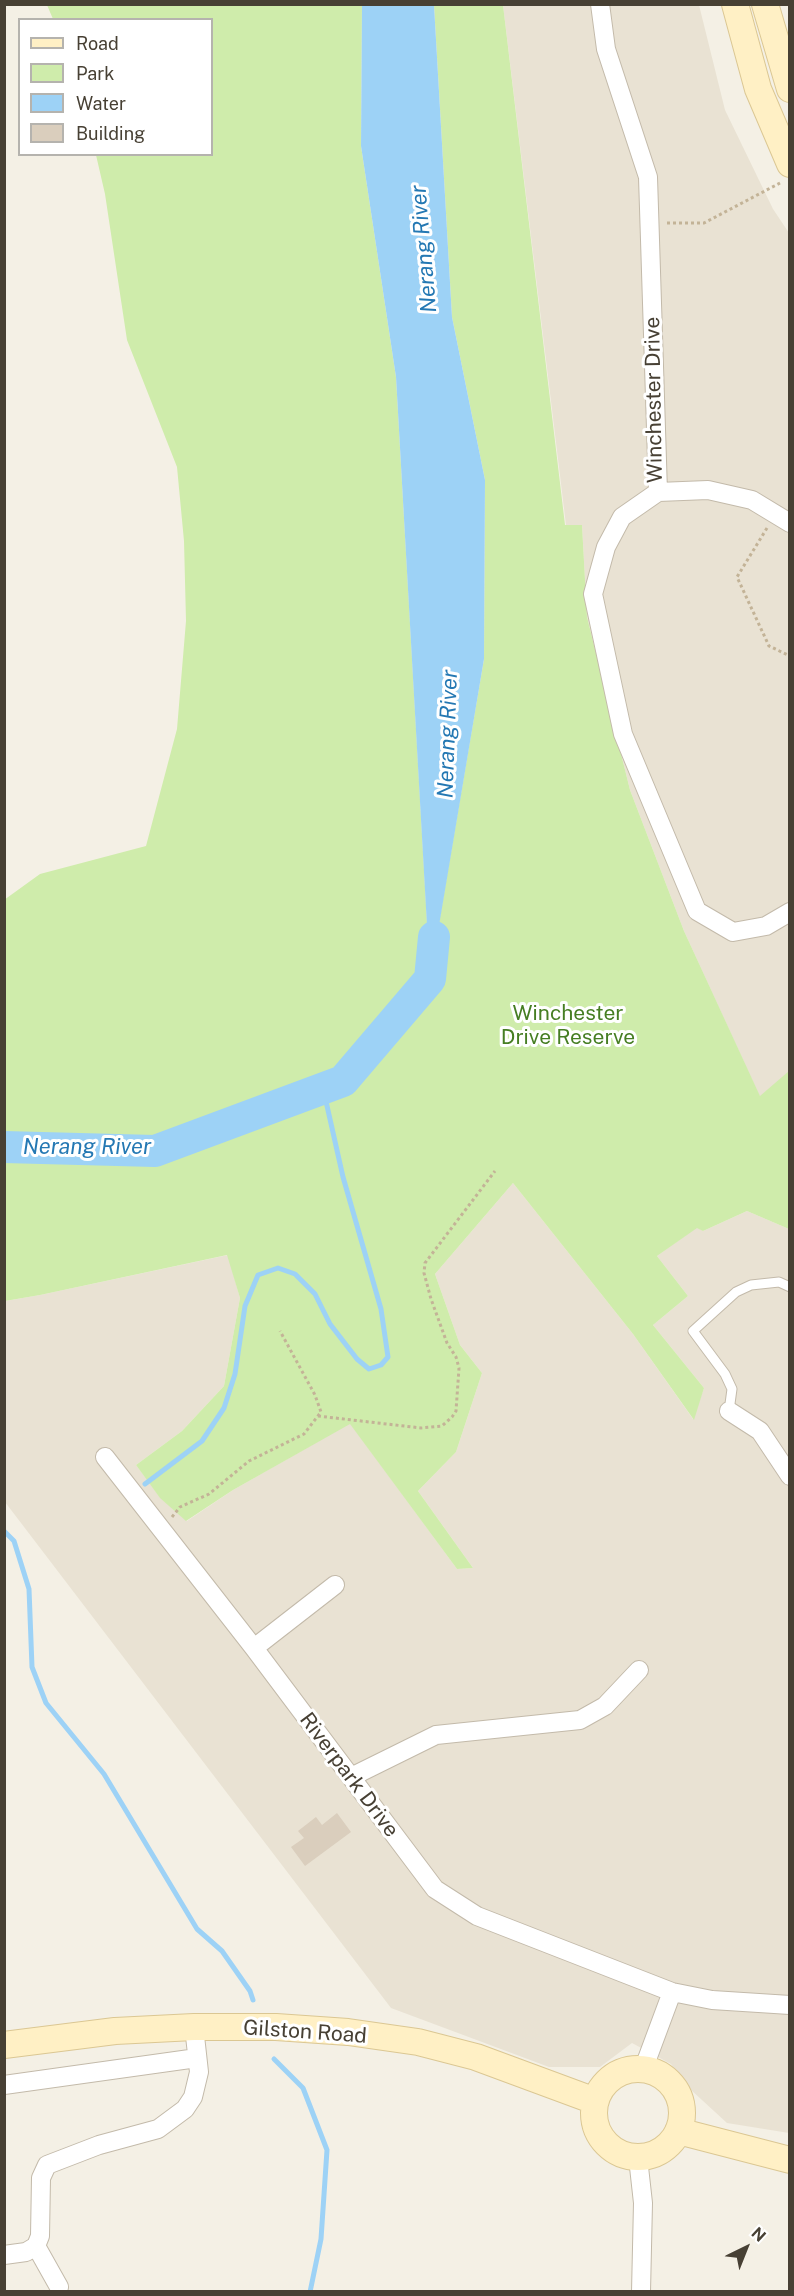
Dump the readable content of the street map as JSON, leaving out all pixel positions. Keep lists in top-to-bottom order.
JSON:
{
  "streets": {
    "main road": ["Gilston Road"],
    "street": ["Winchester Drive", "Riverpark Drive"]
  },
  "water": ["Nerang River"],
  "parks": ["Winchester Drive Reserve"],
  "legend": [
    "Road",
    "Park",
    "Water",
    "Building"
  ],
  "north": "top right"
}
